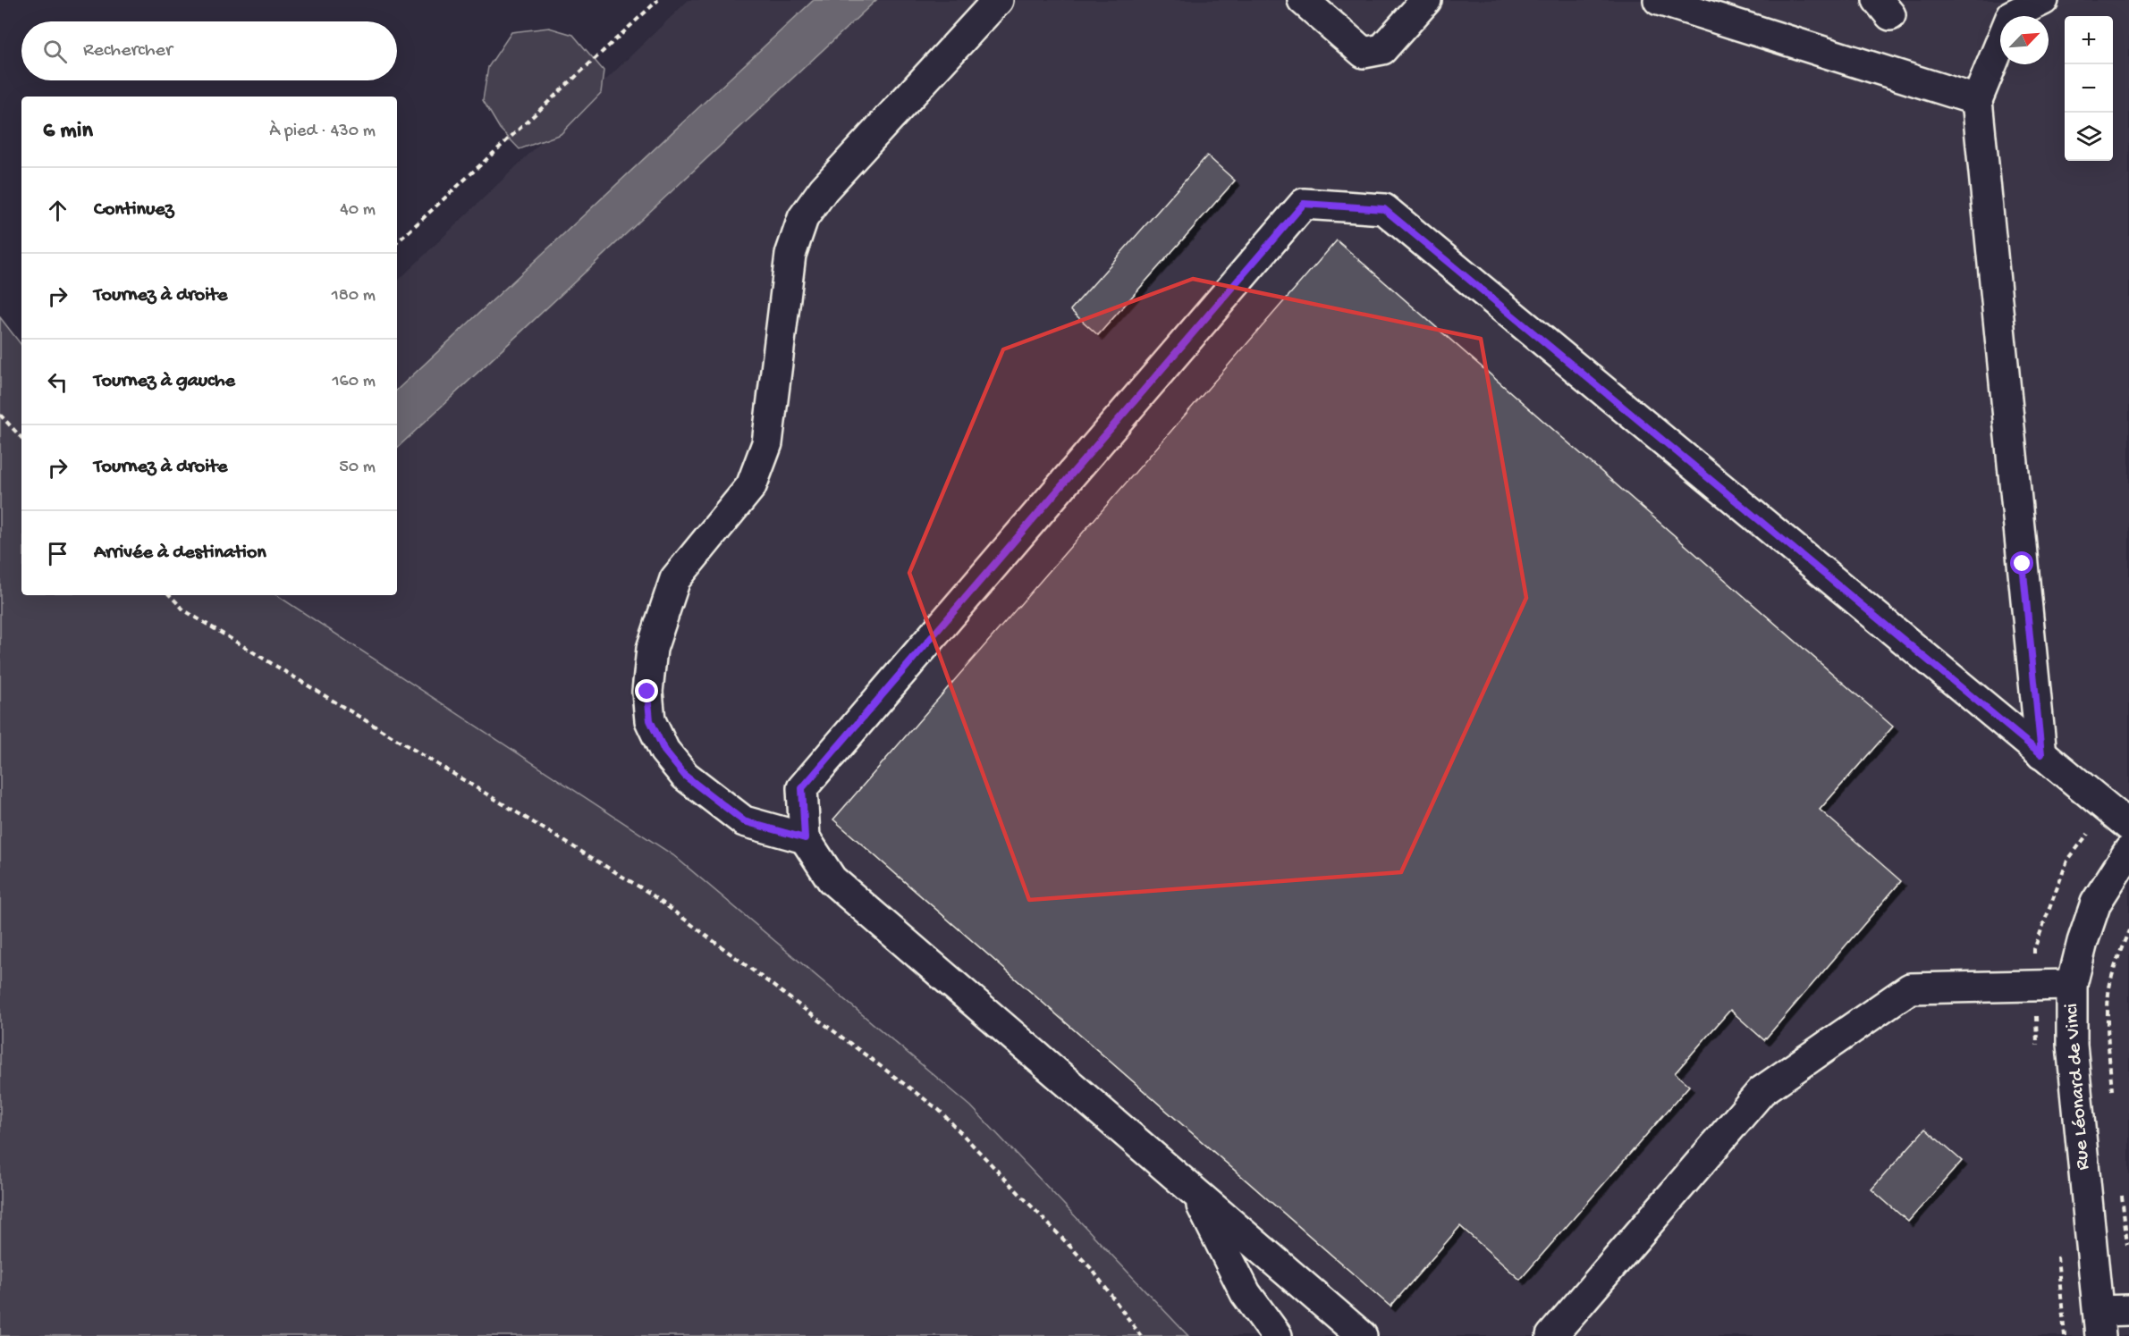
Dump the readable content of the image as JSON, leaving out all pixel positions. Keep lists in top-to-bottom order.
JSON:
{
  "streets": {
    "street": ["Rue Léonard de Vinci"]
  },
  "north": "top right",
  "page": {
    "map_buttons": ["+", "−"],
    "search": "Rechercher",
    "heading": ["6 min", "À pied · 430 m"],
    "list": [
      ["Continuez", "40 m"],
      ["Tournez à droite", "180 m"],
      ["Tournez à gauche", "160 m"],
      ["Tournez à droite", "50 m"],
      "Arrivée à destination"
    ]
  }
}
